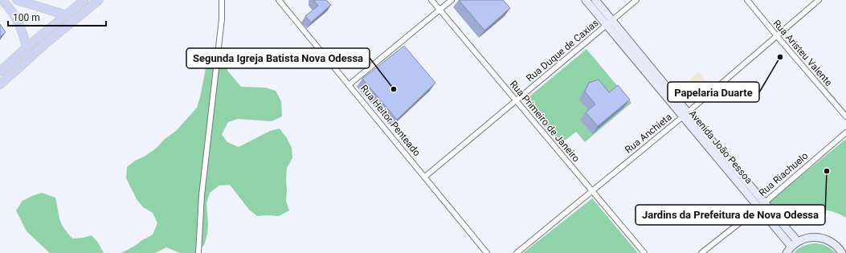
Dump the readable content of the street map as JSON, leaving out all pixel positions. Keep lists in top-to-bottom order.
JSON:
{
  "streets": {
    "main road": ["Avenida João Pessoa"],
    "street": [
      "Rua Duque de Caxias",
      "Rua Aristeu Valente",
      "Rua Heitor Penteado",
      "Rua Primeiro de Janeiro",
      "Rua Anchieta",
      "Rua Riachuelo"
    ]
  },
  "crossings": [
    ["Rua Duque de Caxias", "Rua Heitor Penteado"],
    ["Rua Duque de Caxias", "Rua Primeiro de Janeiro"],
    ["Rua Duque de Caxias", "Avenida João Pessoa"],
    ["Rua Aristeu Valente", "Rua Anchieta"],
    ["Rua Primeiro de Janeiro", "Rua Anchieta"],
    ["Rua Anchieta", "Avenida João Pessoa"],
    ["Avenida João Pessoa", "Rua Riachuelo"]
  ],
  "places": ["Papelaria Duarte", "Segunda Igreja Batista Nova Odessa", "Jardins da Prefeitura de Nova Odessa"],
  "scale_bar": "100 m"
}
